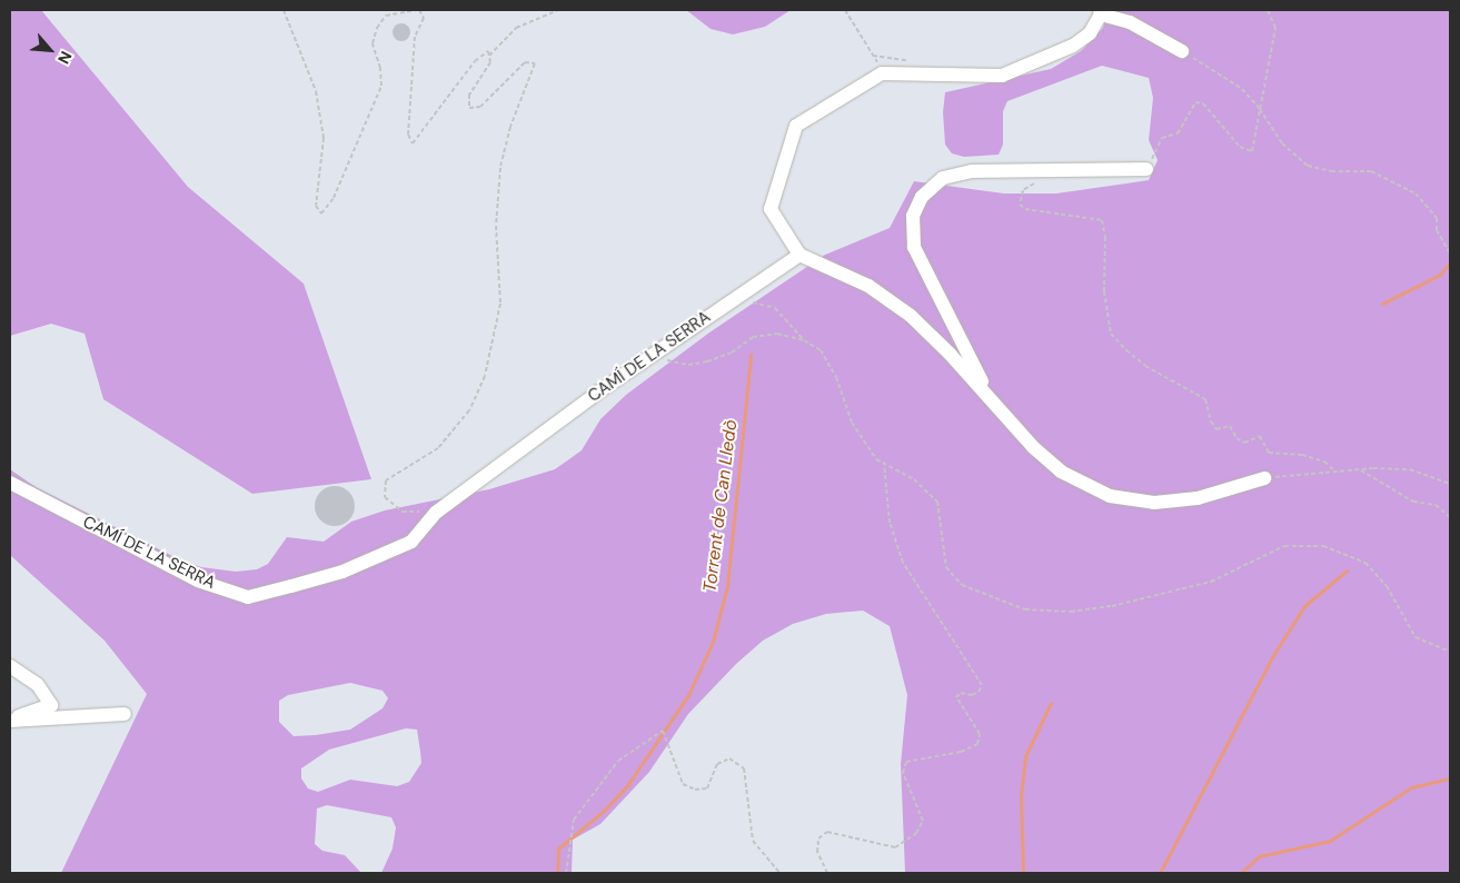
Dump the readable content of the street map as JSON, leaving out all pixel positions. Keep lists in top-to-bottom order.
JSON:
{
  "streets": {
    "street": ["CAMÍ DE LA SERRA"]
  },
  "water": ["Torrent de Can Lledò"],
  "north": "bottom right"
}
